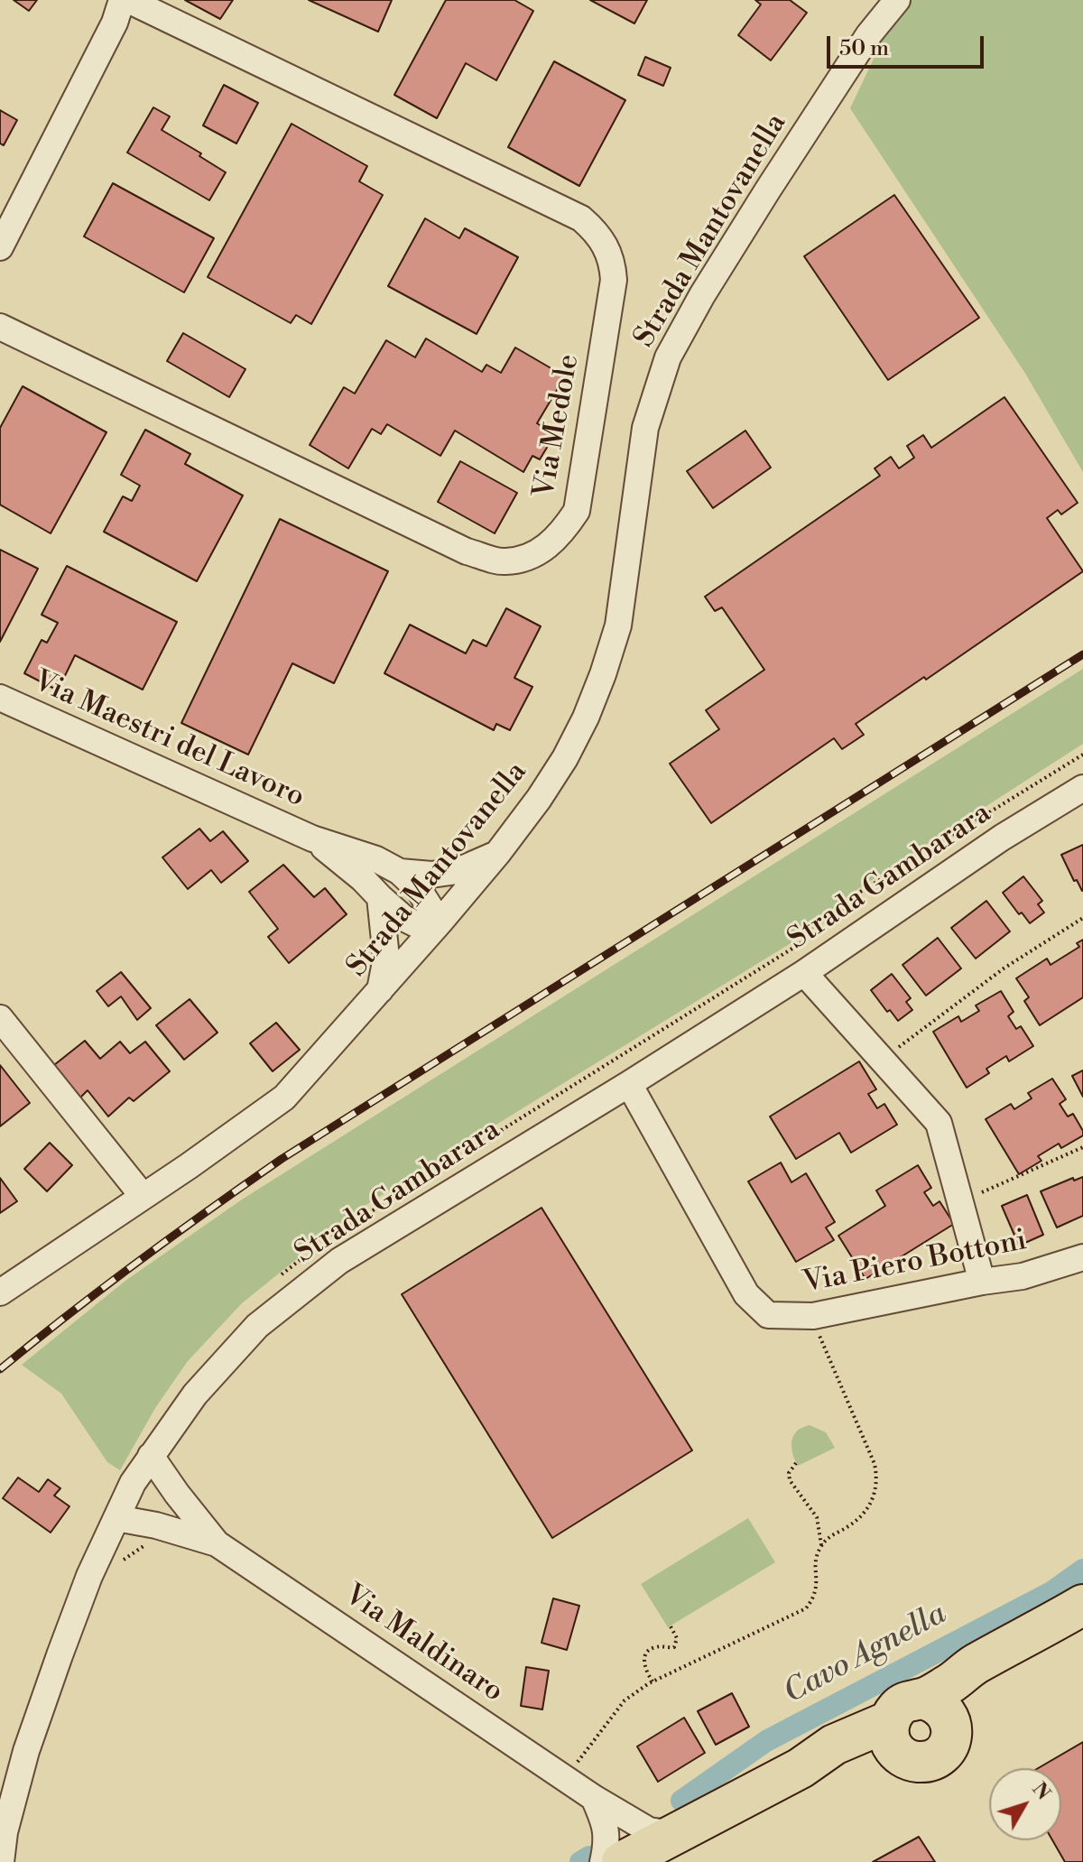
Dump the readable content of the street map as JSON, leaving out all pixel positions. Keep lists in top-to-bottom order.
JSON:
{
  "streets": {
    "street": [
      "Strada Mantovanella",
      "Via Medole",
      "Via Maestri del Lavoro",
      "Strada Gambarara",
      "Via Piero Bottoni",
      "Via Maldinaro"
    ]
  },
  "crossings": [
    ["Strada Gambarara", "Via Piero Bottoni"],
    ["Strada Gambarara", "Via Maldinaro"]
  ],
  "water": ["Cavo Agnella"],
  "scale_bar": "50 m",
  "north": "top right"
}
